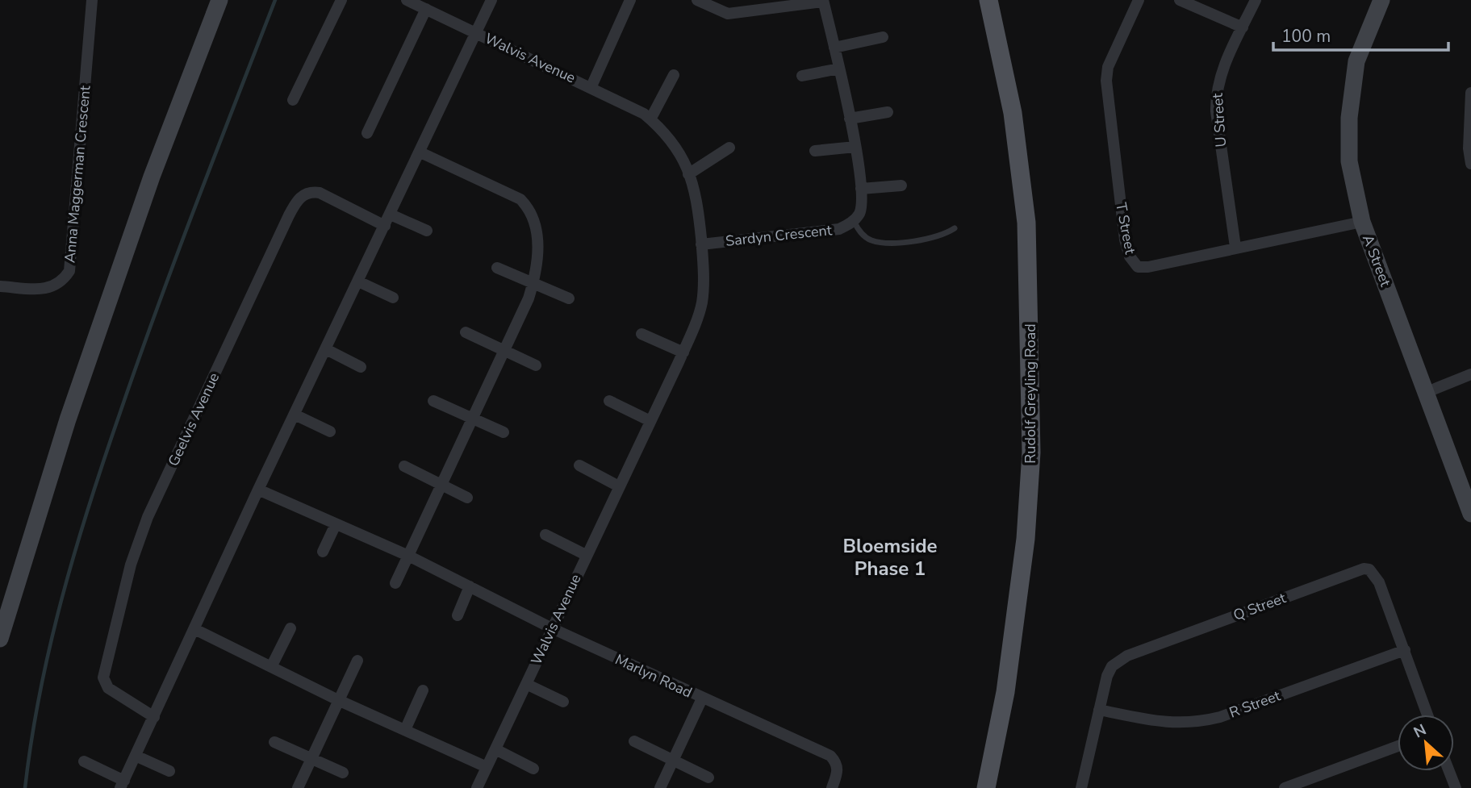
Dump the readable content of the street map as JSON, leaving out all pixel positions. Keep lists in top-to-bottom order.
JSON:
{
  "streets": {
    "main road": ["Rudolf Greyling Road"],
    "street": [
      "Walvis Avenue",
      "U Street",
      "Anna Maggerman Crescent",
      "T Street",
      "Sardyn Crescent",
      "A Street",
      "Geelvis Avenue",
      "Q Street",
      "Marlyn Road",
      "R Street"
    ]
  },
  "crossings": [
    ["Walvis Avenue", "Sardyn Crescent"],
    ["Walvis Avenue", "Marlyn Road"],
    ["U Street", "T Street"],
    ["T Street", "A Street"],
    ["Q Street", "R Street"]
  ],
  "districts": ["Bloemside Phase 1"],
  "scale_bar": "100 m",
  "north": "top left"
}
